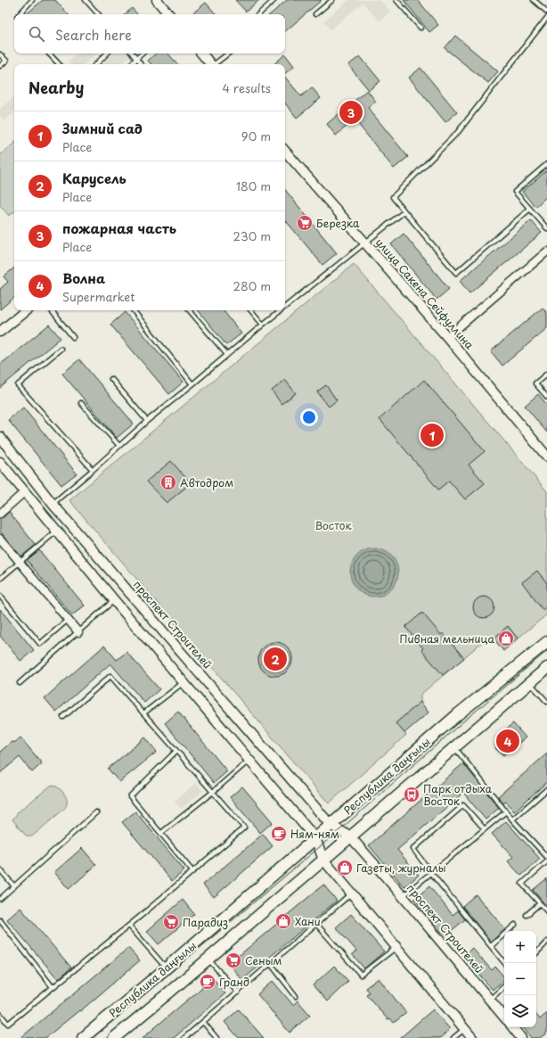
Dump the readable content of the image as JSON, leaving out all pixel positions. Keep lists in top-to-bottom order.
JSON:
{
  "streets": {
    "main road": ["Республика даңғылы"],
    "street": ["улица Сакена Сейфуллина", "проспект Строителей"]
  },
  "crossings": [
    ["проспект Строителей", "Республика даңғылы"]
  ],
  "parks": ["Восток"],
  "places": {
    "supermarket": ["Березка", "Парадиз", "Сеным"],
    "building": ["Автодром"],
    "shop": ["Пивная мельница", "Газеты, журналы", "Хани"],
    "bus stop": ["Парк отдыха Восток"],
    "cafe": ["Ням-ням", "Гранд"]
  },
  "page": {
    "search": "Search here",
    "heading": ["Nearby", "4 results"],
    "pins": [
      "3",
      "1",
      "2",
      "4"
    ],
    "list": [
      {
        "mark": "1",
        "name": "Зимний сад",
        "note": "Place",
        "value": "90 m"
      },
      {
        "mark": "2",
        "name": "Карусель",
        "note": "Place",
        "value": "180 m"
      },
      {
        "mark": "3",
        "name": "пожарная часть",
        "note": "Place",
        "value": "230 m"
      },
      {
        "mark": "4",
        "name": "Волна",
        "note": "Supermarket",
        "value": "280 m"
      }
    ],
    "map_buttons": ["+", "−"]
  }
}
